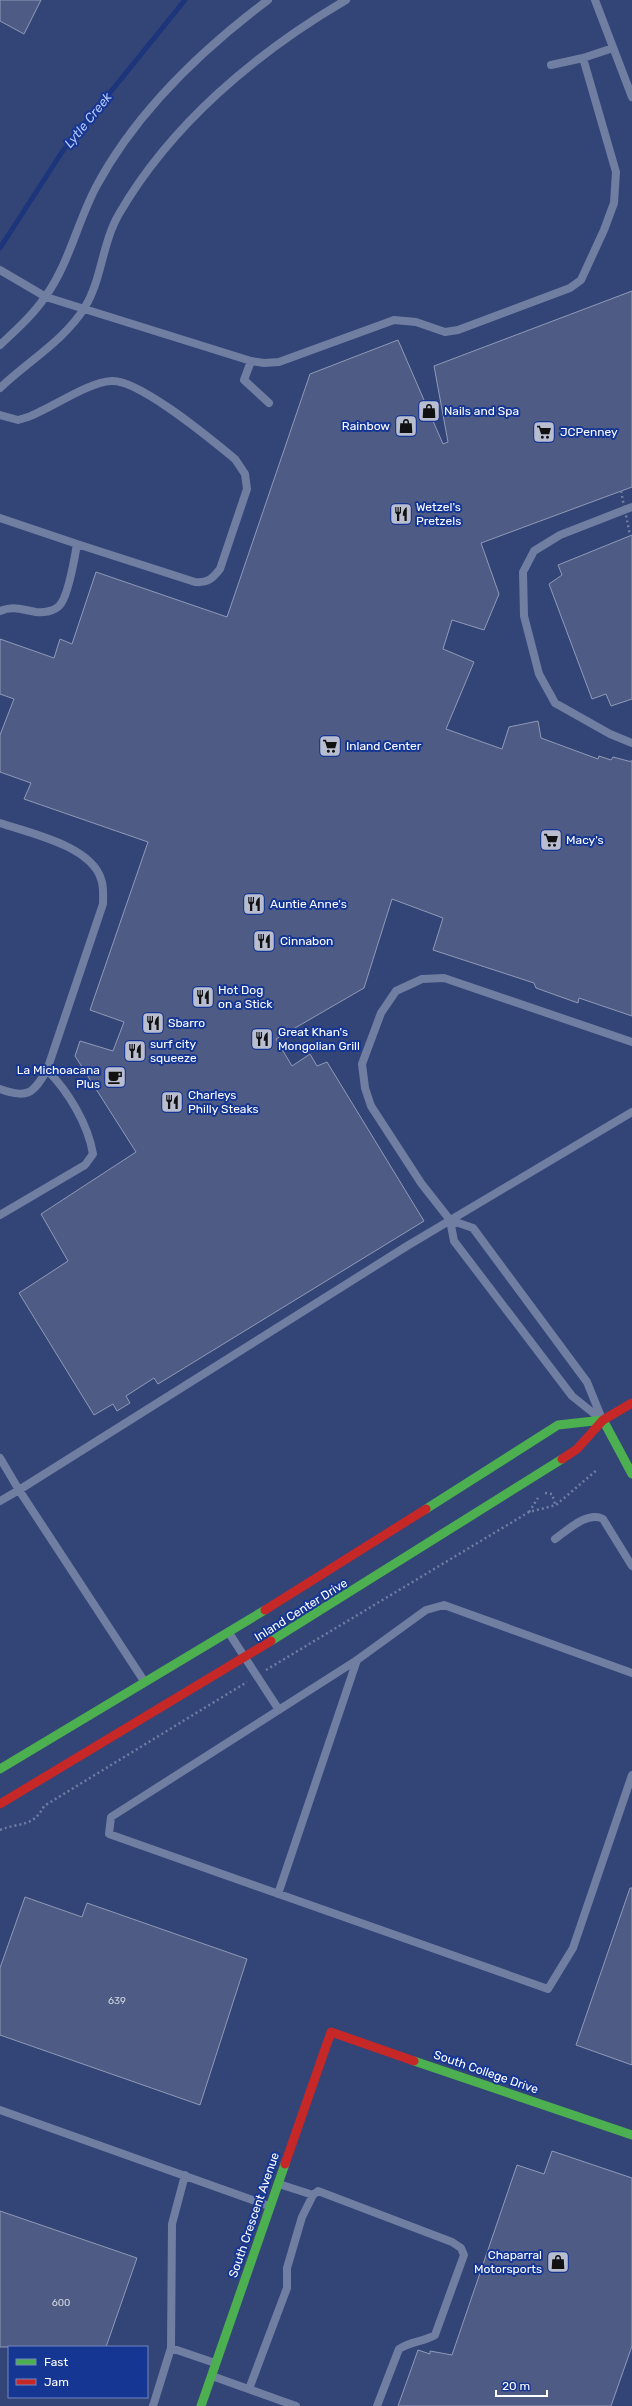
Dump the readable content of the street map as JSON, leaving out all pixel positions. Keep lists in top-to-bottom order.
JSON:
{
  "streets": {
    "main road": ["Inland Center Drive", "South College Drive", "South Crescent Avenue"]
  },
  "crossings": [
    ["South College Drive", "South Crescent Avenue"]
  ],
  "water": ["Lytle Creek"],
  "places": {
    "shop": ["Nails and Spa", "Rainbow", "Chaparral Motorsports"],
    "supermarket": ["JCPenney", "Inland Center", "Macy's"],
    "restaurant": [
      "Wetzel's Pretzels",
      "Auntie Anne's",
      "Cinnabon",
      "Hot Dog on a Stick",
      "Sbarro",
      "Great Khan's Mongolian Grill",
      "surf city squeeze",
      "Charleys Philly Steaks"
    ],
    "cafe": ["La Michoacana Plus"]
  },
  "house_numbers": ["639", "600"],
  "legend": ["Fast", "Jam"],
  "scale_bar": "20 m"
}
